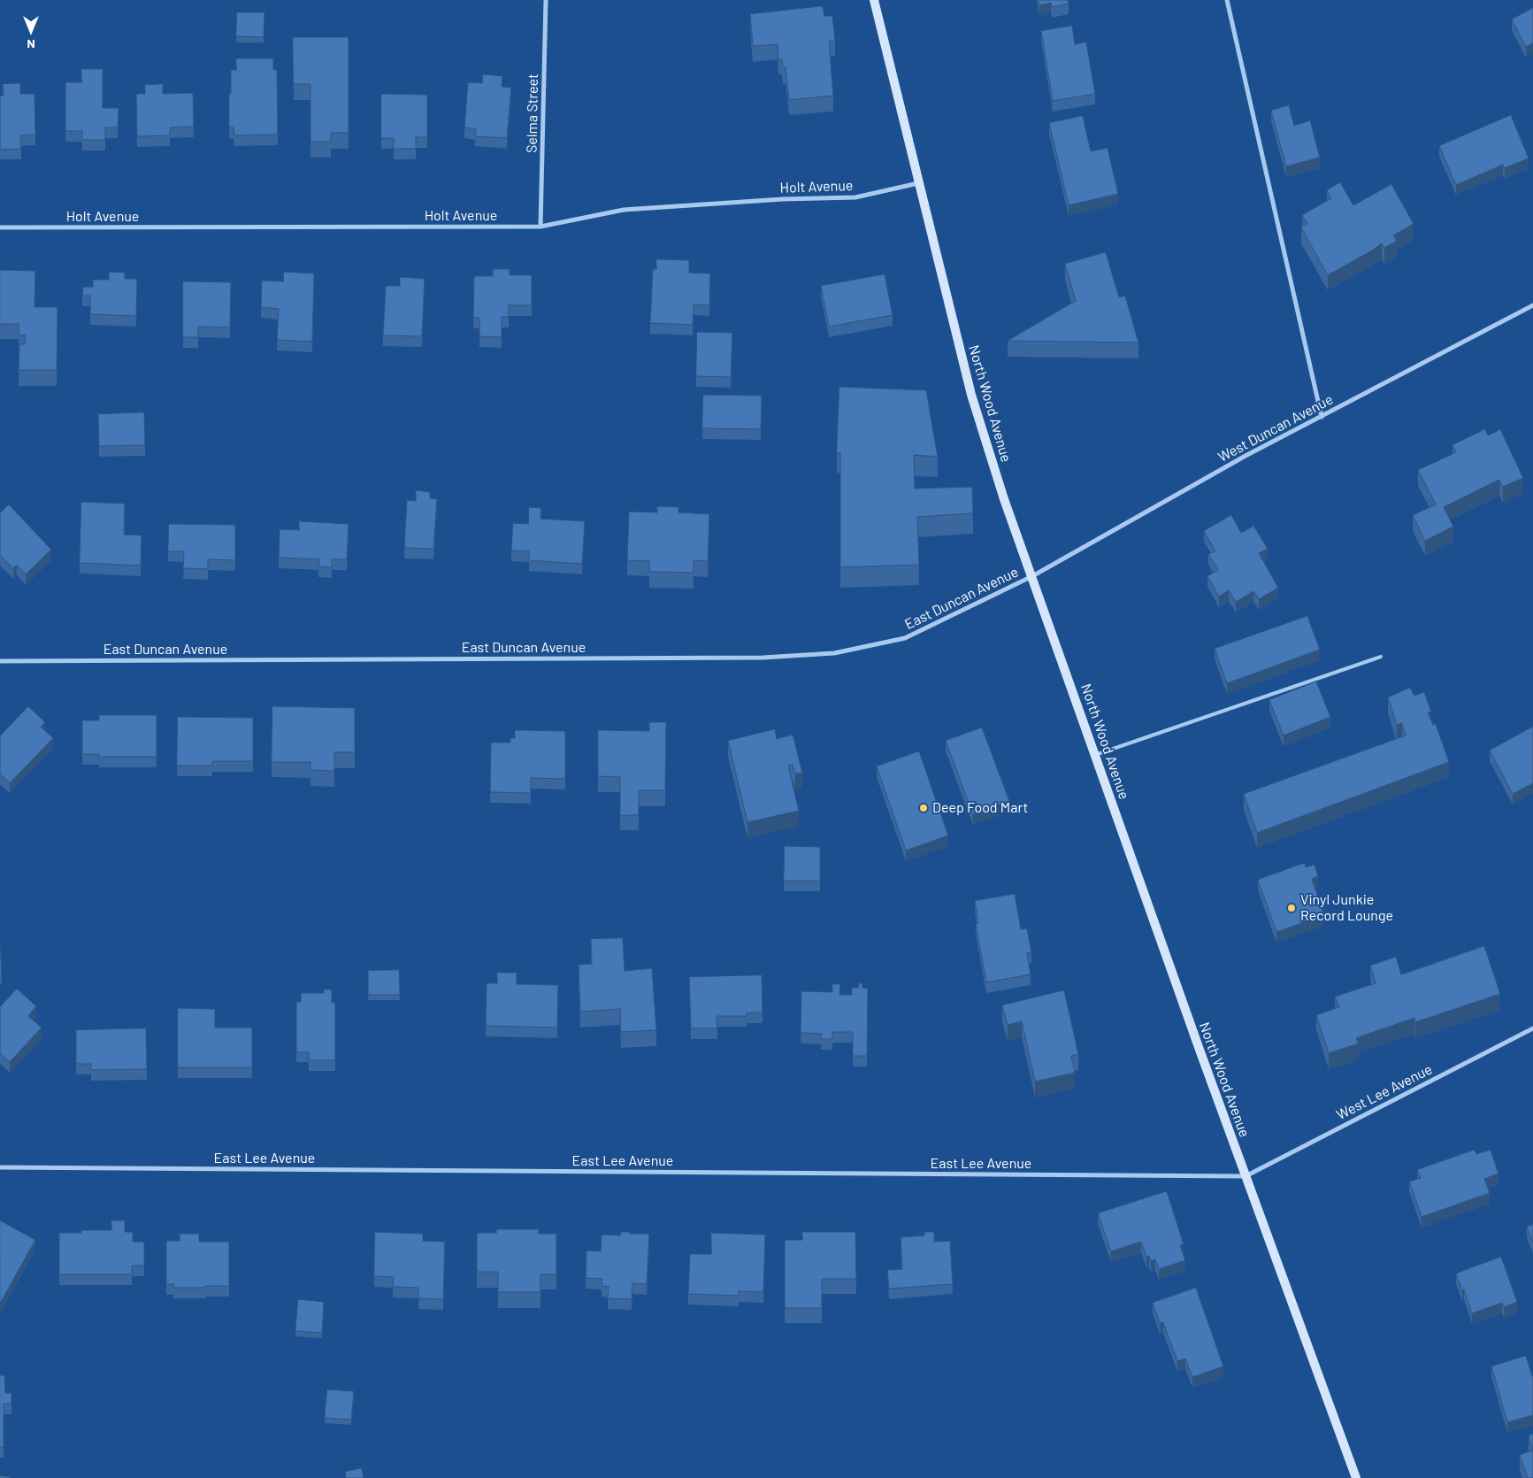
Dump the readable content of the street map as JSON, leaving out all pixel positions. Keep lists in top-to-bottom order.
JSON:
{
  "streets": {
    "main road": ["North Wood Avenue"],
    "street": [
      "Selma Street",
      "Holt Avenue",
      "West Duncan Avenue",
      "East Duncan Avenue",
      "West Lee Avenue",
      "East Lee Avenue"
    ]
  },
  "crossings": [
    ["Selma Street", "Holt Avenue"],
    ["Holt Avenue", "North Wood Avenue"],
    ["North Wood Avenue", "West Duncan Avenue"],
    ["North Wood Avenue", "East Duncan Avenue"],
    ["North Wood Avenue", "West Lee Avenue"],
    ["North Wood Avenue", "East Lee Avenue"],
    ["West Duncan Avenue", "East Duncan Avenue"],
    ["West Lee Avenue", "East Lee Avenue"]
  ],
  "places": ["Deep Food Mart", "Vinyl Junkie Record Lounge"],
  "north": "bottom"
}
